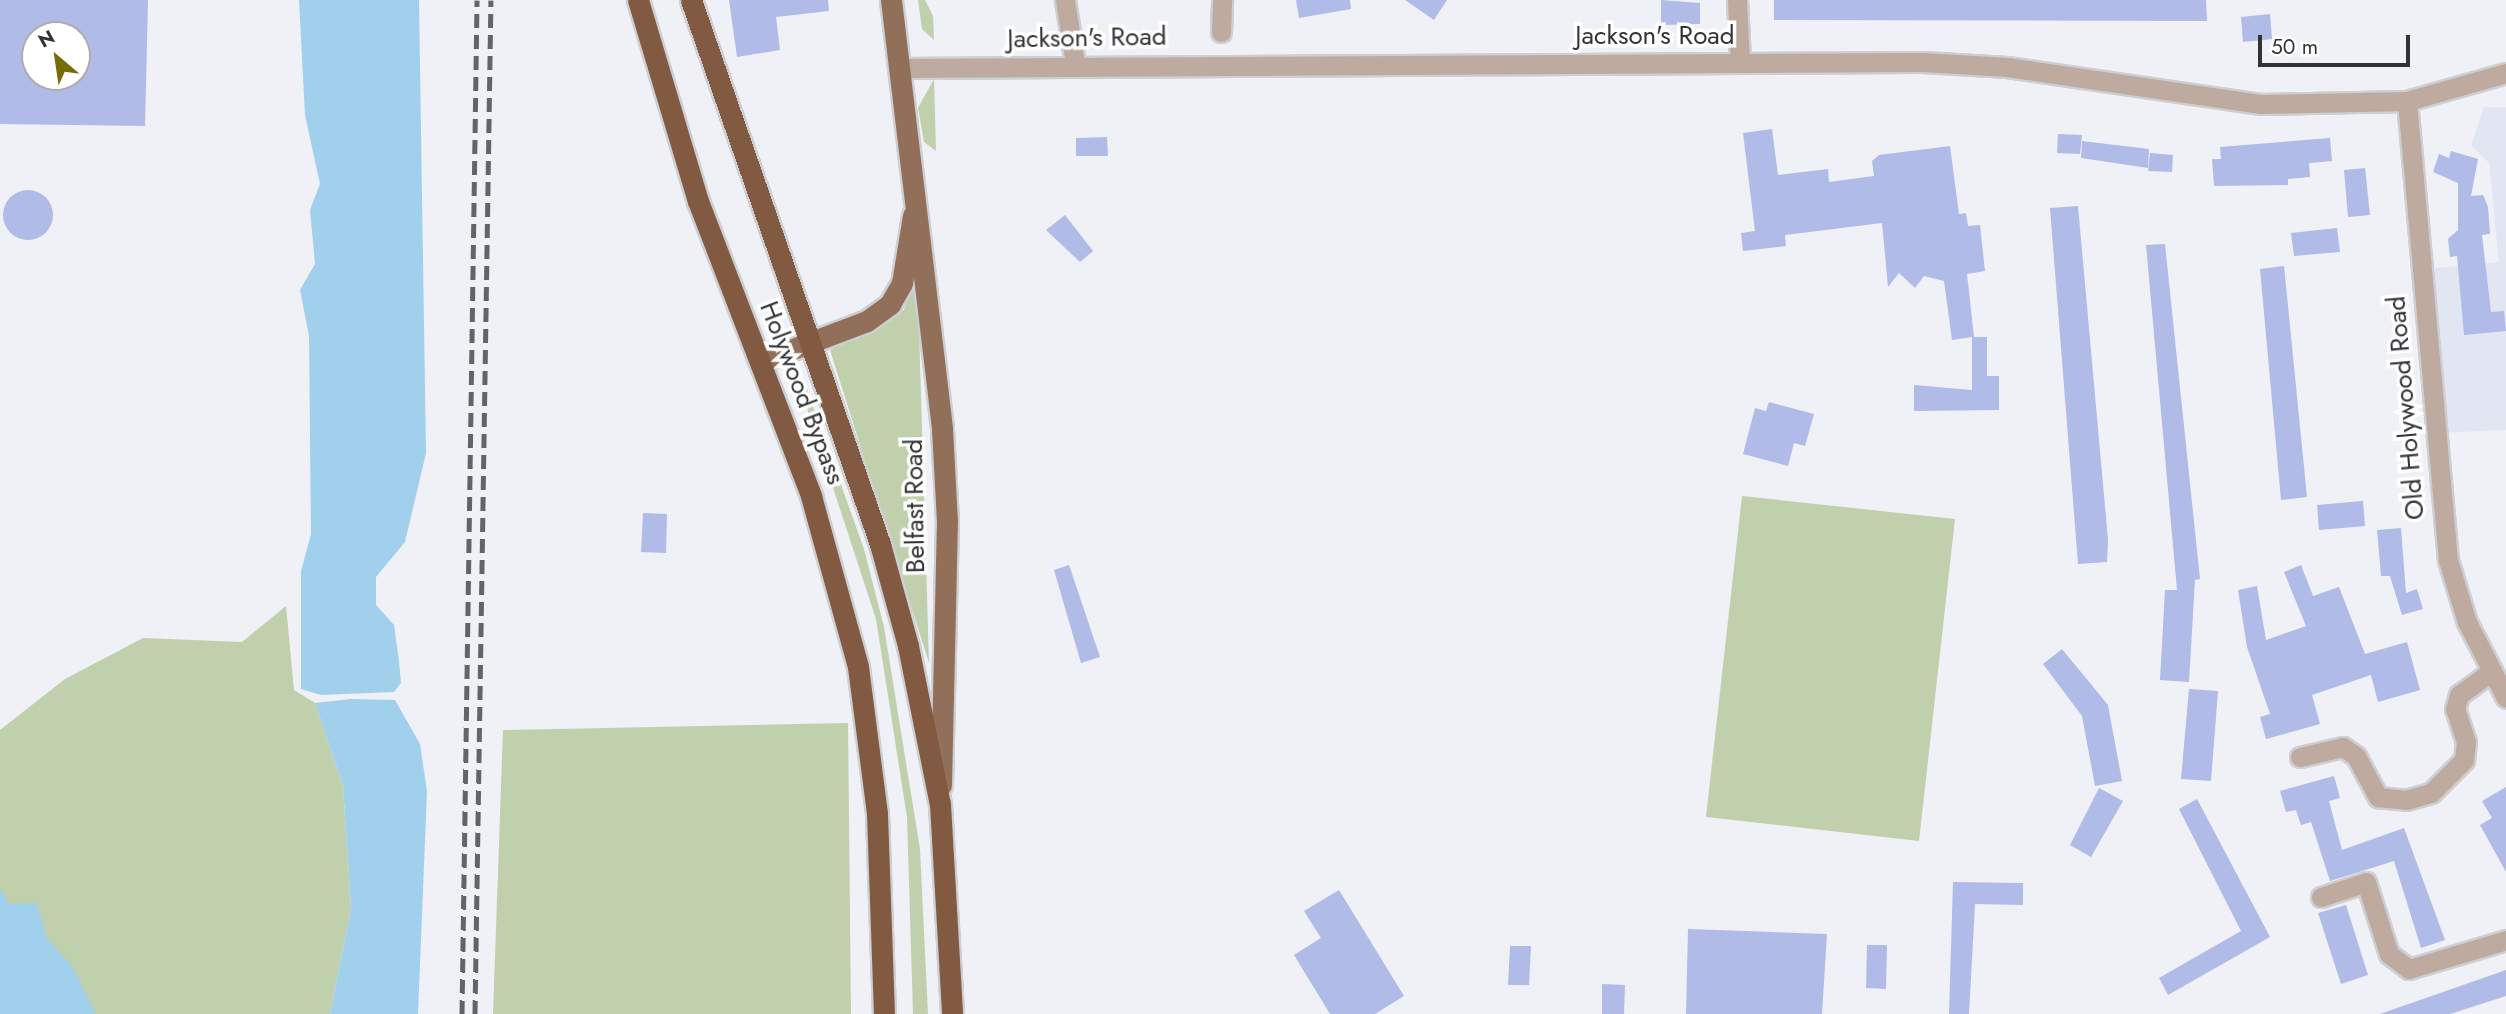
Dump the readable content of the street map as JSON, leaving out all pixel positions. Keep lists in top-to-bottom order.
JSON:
{
  "streets": {
    "highway": ["Holywood Bypass", "Belfast Road"],
    "street": ["Jackson's Road", "Old Holywood Road"]
  },
  "crossings": [
    ["Jackson's Road", "Old Holywood Road"],
    ["Jackson's Road", "Belfast Road"],
    ["Holywood Bypass", "Belfast Road"]
  ],
  "scale_bar": "50 m",
  "north": "top left"
}
